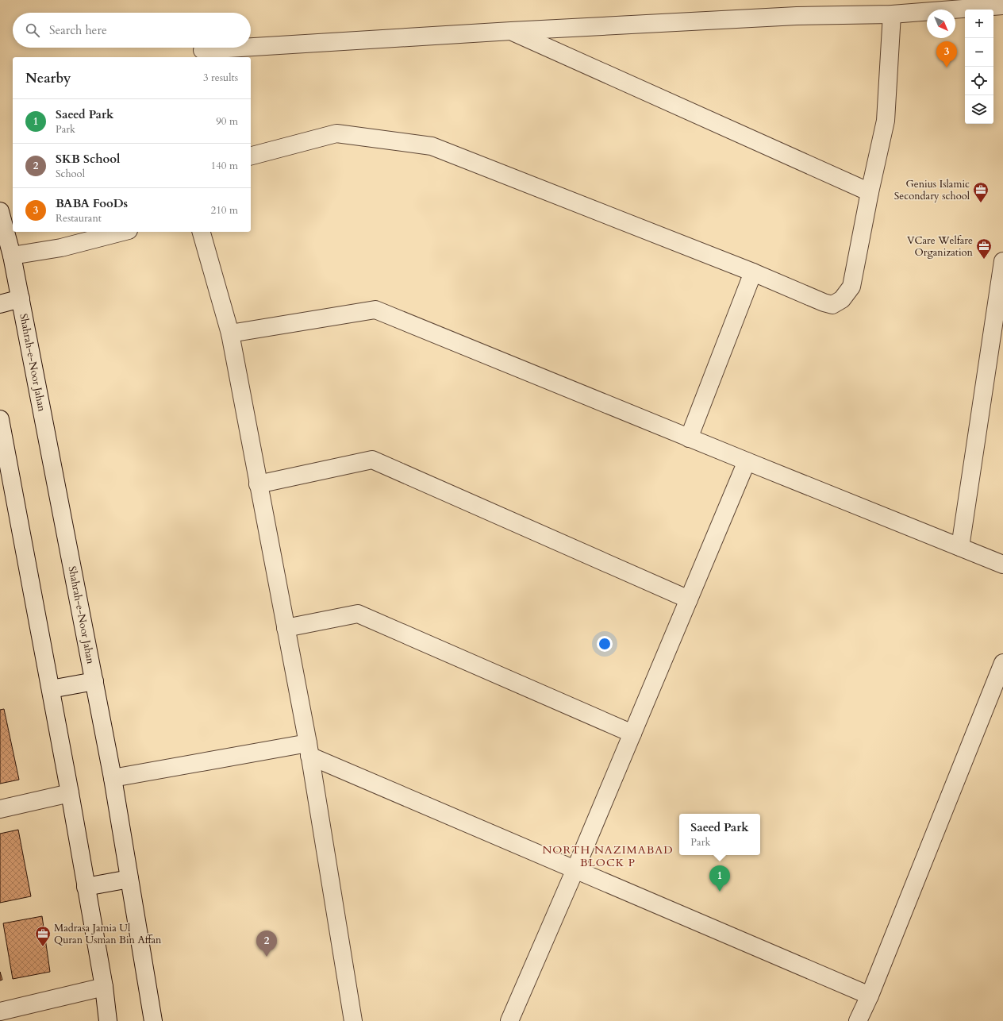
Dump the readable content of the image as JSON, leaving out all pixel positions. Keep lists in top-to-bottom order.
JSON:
{
  "streets": {
    "street": ["Shahrah-e-Noor Jahan"]
  },
  "districts": ["NORTH NAZIMABAD BLOCK P"],
  "places": {
    "office": ["Genius Islamic Secondary school", "VCare Welfare Organization", "Madrasa Jamia Ul Quran Usman Bin Affan"]
  },
  "north": "bottom right",
  "page": {
    "map_buttons": ["+", "−"],
    "search": "Search here",
    "pins": ["3", "1", "2"],
    "heading": ["Nearby", "3 results"],
    "list": [
      {
        "mark": "1",
        "name": "Saeed Park",
        "note": "Park",
        "value": "90 m"
      },
      {
        "mark": "2",
        "name": "SKB School",
        "note": "School",
        "value": "140 m"
      },
      {
        "mark": "3",
        "name": "BABA FooDs",
        "note": "Restaurant",
        "value": "210 m"
      }
    ],
    "popup": ["Saeed Park", "Park"]
  }
}
